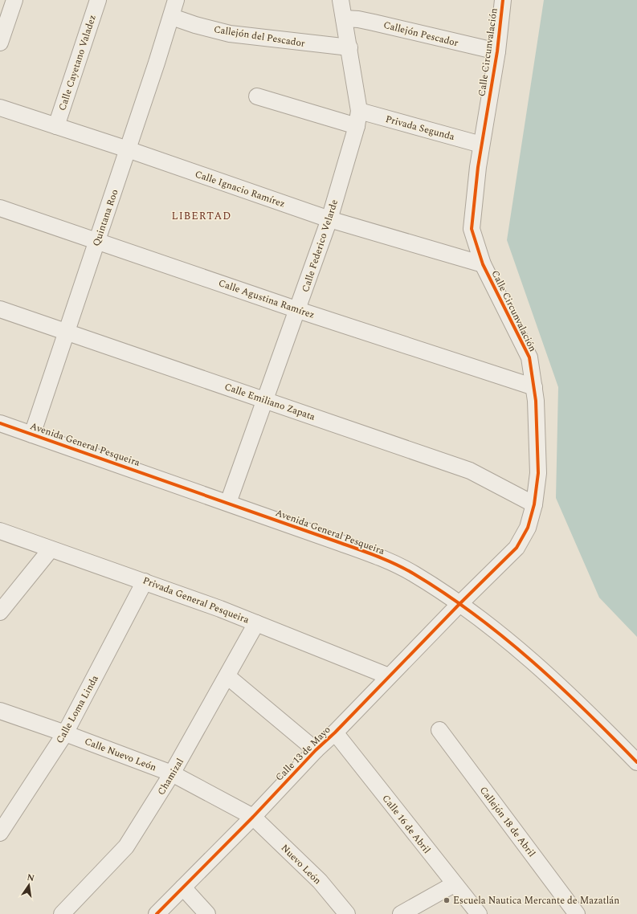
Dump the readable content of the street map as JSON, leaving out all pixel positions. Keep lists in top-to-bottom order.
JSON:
{
  "streets": {
    "street": [
      "Callejón Pescador",
      "Callejón del Pescador",
      "Calle Circunvalación",
      "Calle Cayetano Valadez",
      "Privada Segunda",
      "Calle Ignacio Ramírez",
      "Quintana Roo",
      "Calle Federico Velarde",
      "Calle Agustina Ramírez",
      "Calle Emiliano Zapata",
      "Avenida General Pesqueira",
      "Privada General Pesqueira",
      "Calle Loma Linda",
      "Calle 13 de Mayo",
      "Calle Nuevo León",
      "Chamizal",
      "Callejón 18 de Abril",
      "Calle 16 de Abril",
      "Nuevo León"
    ]
  },
  "crossings": [
    ["Callejón Pescador", "Calle Circunvalación"],
    ["Callejón Pescador", "Calle Federico Velarde"],
    ["Callejón del Pescador", "Quintana Roo"],
    ["Callejón del Pescador", "Calle Federico Velarde"],
    ["Calle Circunvalación", "Privada Segunda"],
    ["Calle Circunvalación", "Calle Ignacio Ramírez"],
    ["Calle Circunvalación", "Calle Agustina Ramírez"],
    ["Calle Circunvalación", "Calle Emiliano Zapata"],
    ["Calle Circunvalación", "Avenida General Pesqueira"],
    ["Calle Circunvalación", "Calle 13 de Mayo"],
    ["Calle Cayetano Valadez", "Calle Ignacio Ramírez"],
    ["Privada Segunda", "Calle Federico Velarde"],
    ["Calle Ignacio Ramírez", "Quintana Roo"],
    ["Calle Ignacio Ramírez", "Calle Federico Velarde"],
    ["Quintana Roo", "Calle Agustina Ramírez"],
    ["Quintana Roo", "Calle Emiliano Zapata"],
    ["Quintana Roo", "Avenida General Pesqueira"],
    ["Calle Federico Velarde", "Calle Agustina Ramírez"],
    ["Calle Federico Velarde", "Calle Emiliano Zapata"],
    ["Calle Federico Velarde", "Avenida General Pesqueira"],
    ["Avenida General Pesqueira", "Calle 13 de Mayo"],
    ["Privada General Pesqueira", "Calle Loma Linda"],
    ["Privada General Pesqueira", "Calle 13 de Mayo"],
    ["Privada General Pesqueira", "Chamizal"],
    ["Calle Loma Linda", "Calle Nuevo León"],
    ["Calle 13 de Mayo", "Calle Nuevo León"],
    ["Calle 13 de Mayo", "Chamizal"],
    ["Calle 13 de Mayo", "Calle 16 de Abril"],
    ["Calle 13 de Mayo", "Nuevo León"],
    ["Calle Nuevo León", "Chamizal"],
    ["Calle Nuevo León", "Nuevo León"]
  ],
  "districts": ["LIBERTAD"],
  "places": ["Escuela Nautica Mercante de Mazatlán"],
  "north": "top"
}
